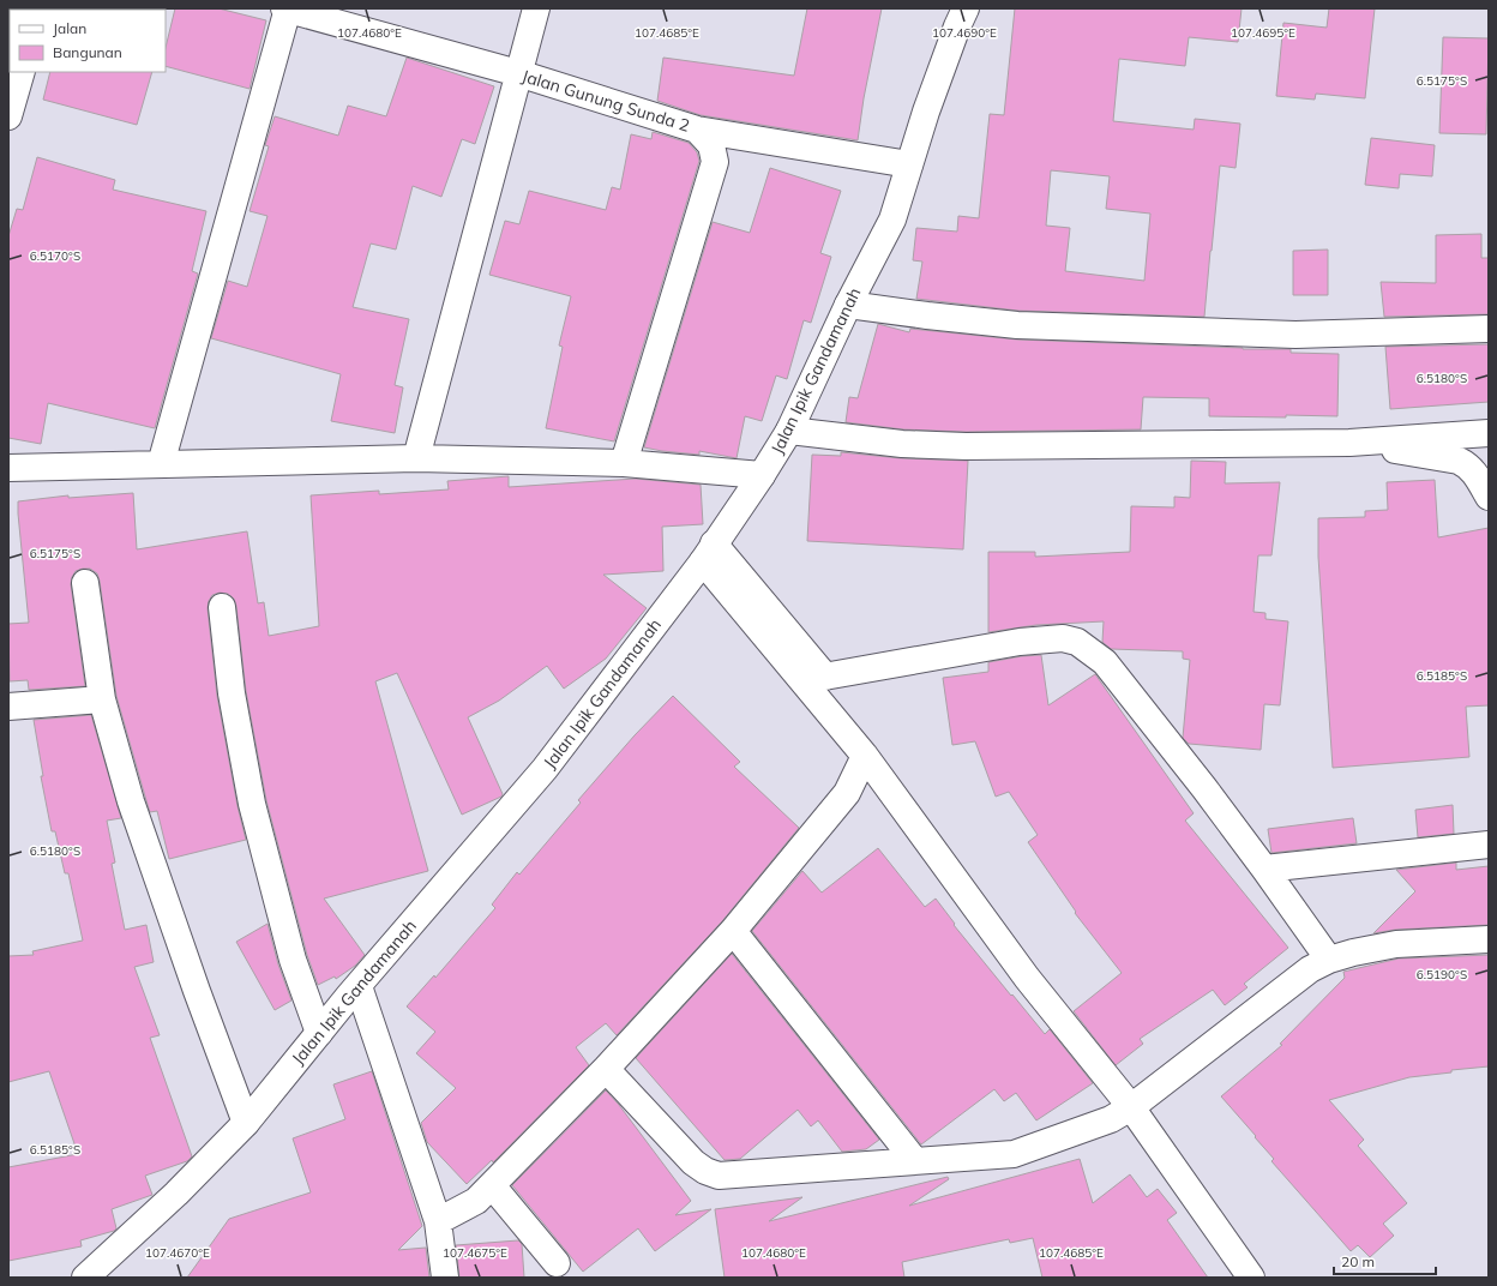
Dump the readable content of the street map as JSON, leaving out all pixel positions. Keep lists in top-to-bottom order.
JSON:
{
  "streets": {
    "street": ["Jalan Gunung Sunda 2", "Jalan Ipik Gandamanah"]
  },
  "legend": ["Jalan", "Bangunan"],
  "scale_bar": "20 m",
  "coordinates": [
    "107.4680°E",
    "107.4685°E",
    "107.4690°E",
    "107.4695°E",
    "6.5175°S",
    "6.5170°S",
    "6.5180°S",
    "6.5185°S",
    "6.5190°S",
    "107.4670°E",
    "107.4675°E"
  ]
}
